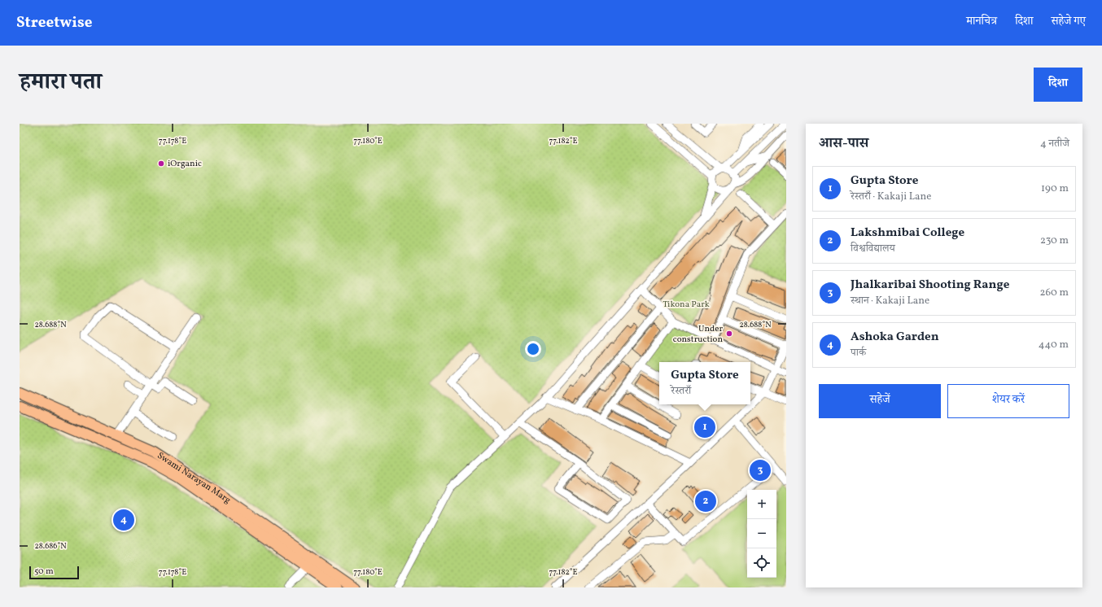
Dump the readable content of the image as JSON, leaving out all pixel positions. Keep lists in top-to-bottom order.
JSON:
{
  "streets": {
    "main road": ["Swami Narayan Marg"]
  },
  "parks": ["Tikona Park"],
  "places": ["iOrganic", "Under construction"],
  "scale_bar": "50 m",
  "page": {
    "header": "Streetwise",
    "nav": ["मानचित्र", "दिशा", "सहेजे गए"],
    "title": "हमारा पता",
    "buttons": [
      "दिशा",
      ["सहेजें", "शेयर करें"]
    ],
    "heading": ["आस-पास", "4 नतीजे"],
    "list": [
      {
        "mark": "1",
        "name": "Gupta Store",
        "note": "रेस्तराँ · Kakaji Lane",
        "value": "190 m"
      },
      {
        "mark": "2",
        "name": "Lakshmibai College",
        "note": "विश्वविद्यालय",
        "value": "230 m"
      },
      {
        "mark": "3",
        "name": "Jhalkaribai Shooting Range",
        "note": "स्थान · Kakaji Lane",
        "value": "260 m"
      },
      {
        "mark": "4",
        "name": "Ashoka Garden",
        "note": "पार्क",
        "value": "440 m"
      }
    ],
    "popup": ["Gupta Store", "रेस्तराँ"],
    "pins": [
      "1",
      "3",
      "2",
      "4"
    ],
    "map_buttons": ["+", "−"],
    "scale": "50 m"
  },
  "coordinates": [
    "77.178°E",
    "77.180°E",
    "77.182°E",
    "28.688°N",
    "28.686°N"
  ]
}
